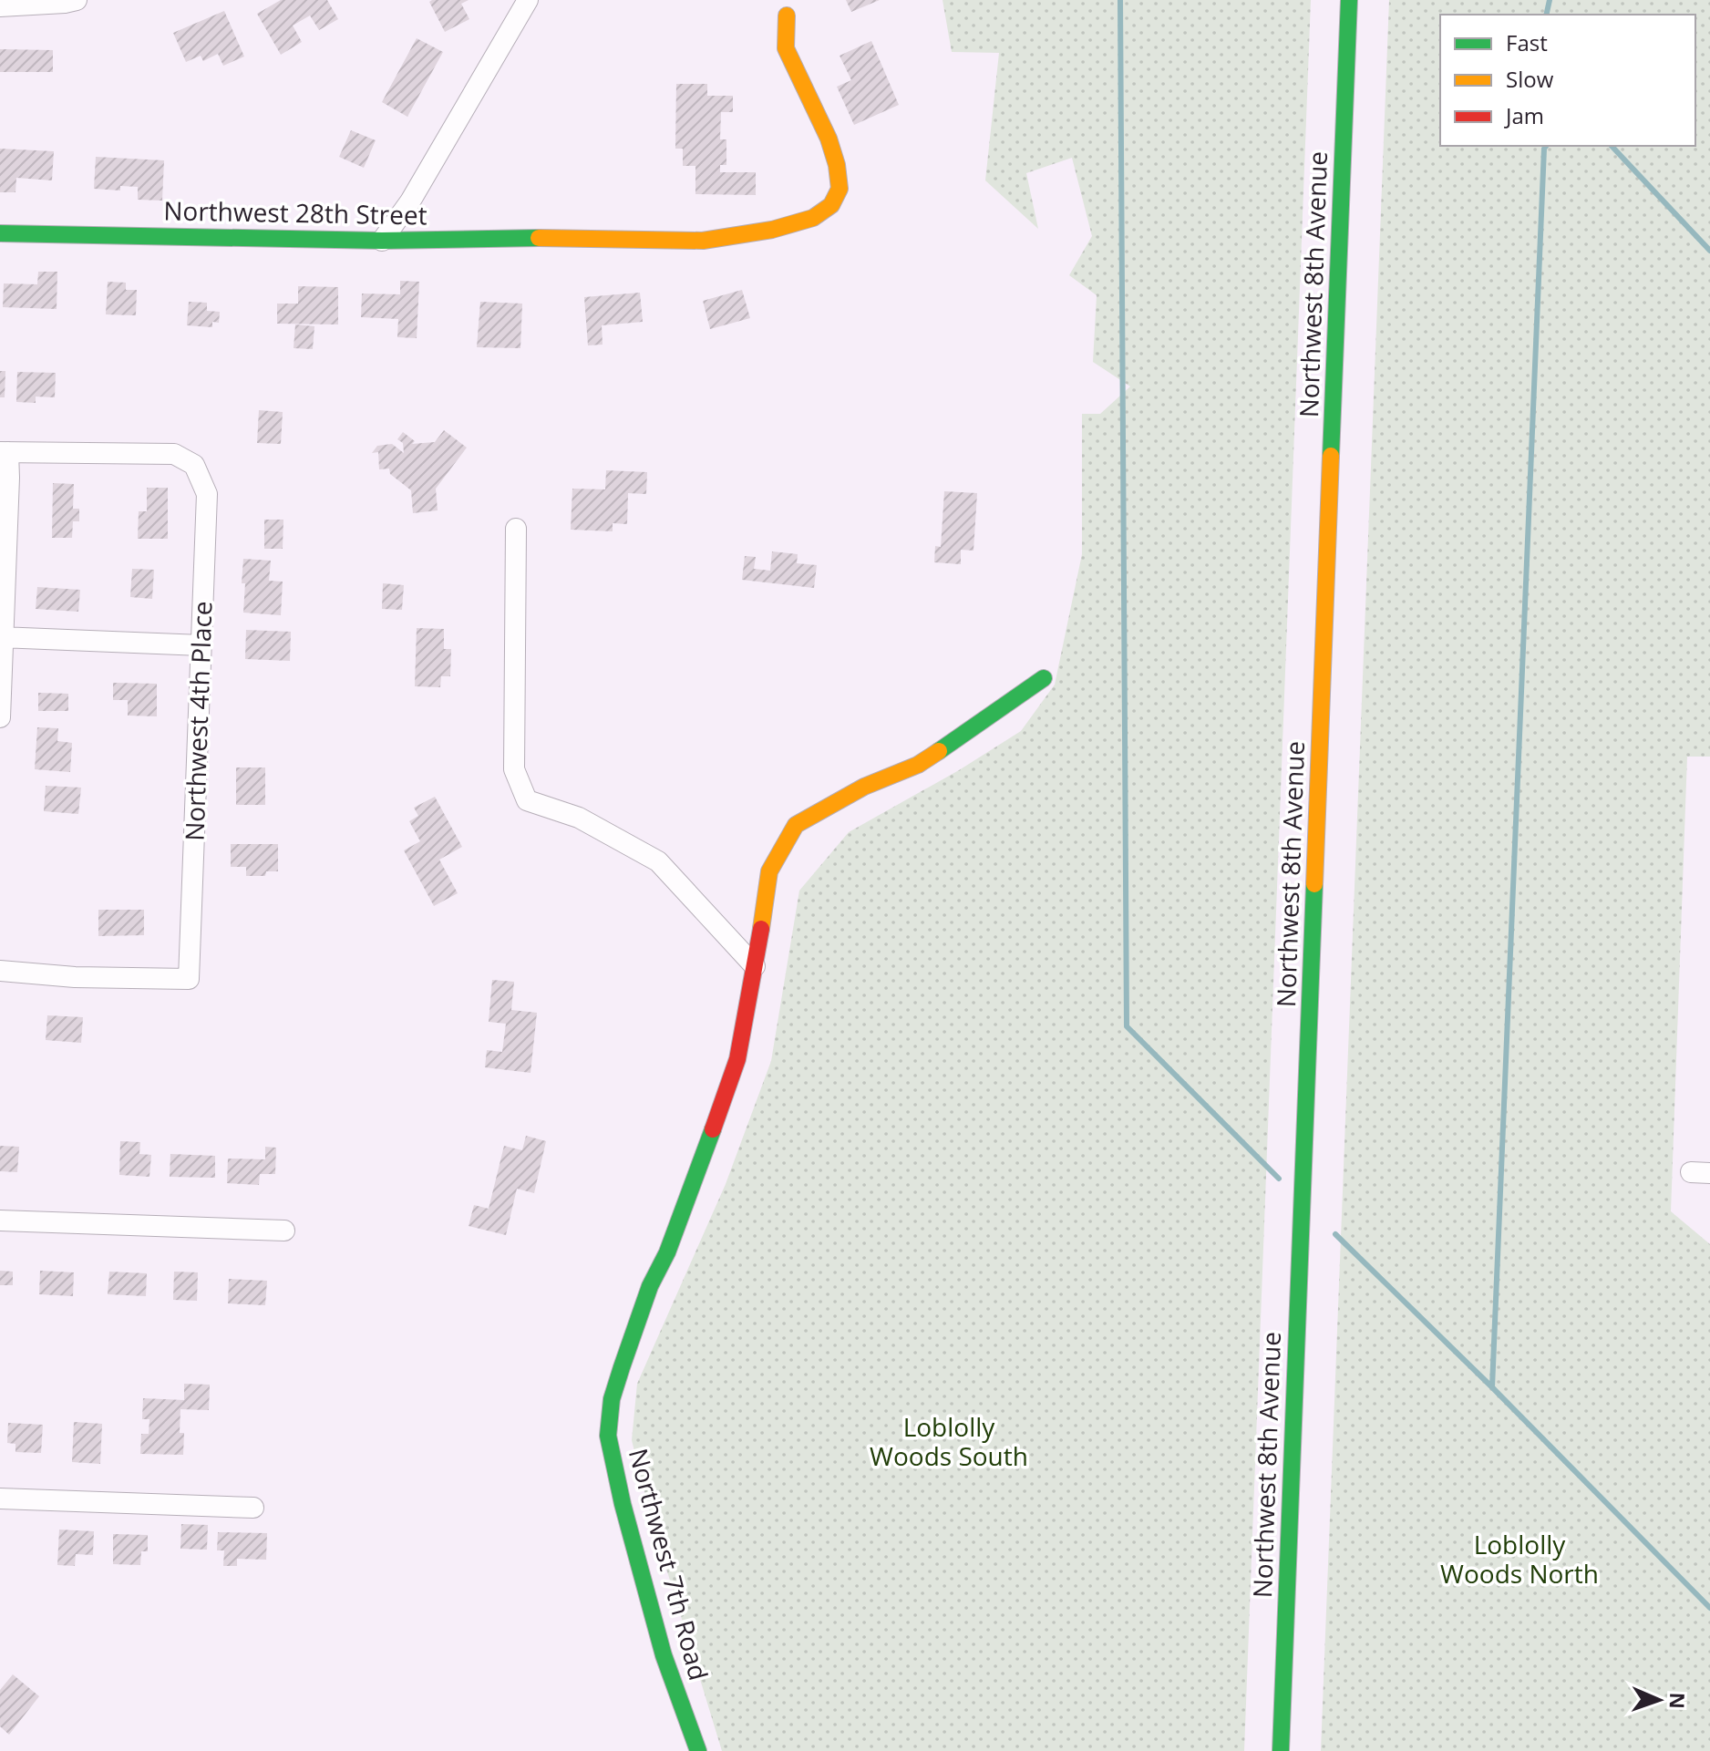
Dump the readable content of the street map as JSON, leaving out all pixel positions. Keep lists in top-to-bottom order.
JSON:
{
  "streets": {
    "street": [
      "Northwest 28th Street",
      "Northwest 8th Avenue",
      "Northwest 4th Place",
      "Northwest 7th Road"
    ]
  },
  "parks": ["Loblolly Woods South", "Loblolly Woods North"],
  "legend": ["Fast", "Slow", "Jam"],
  "north": "right"
}
